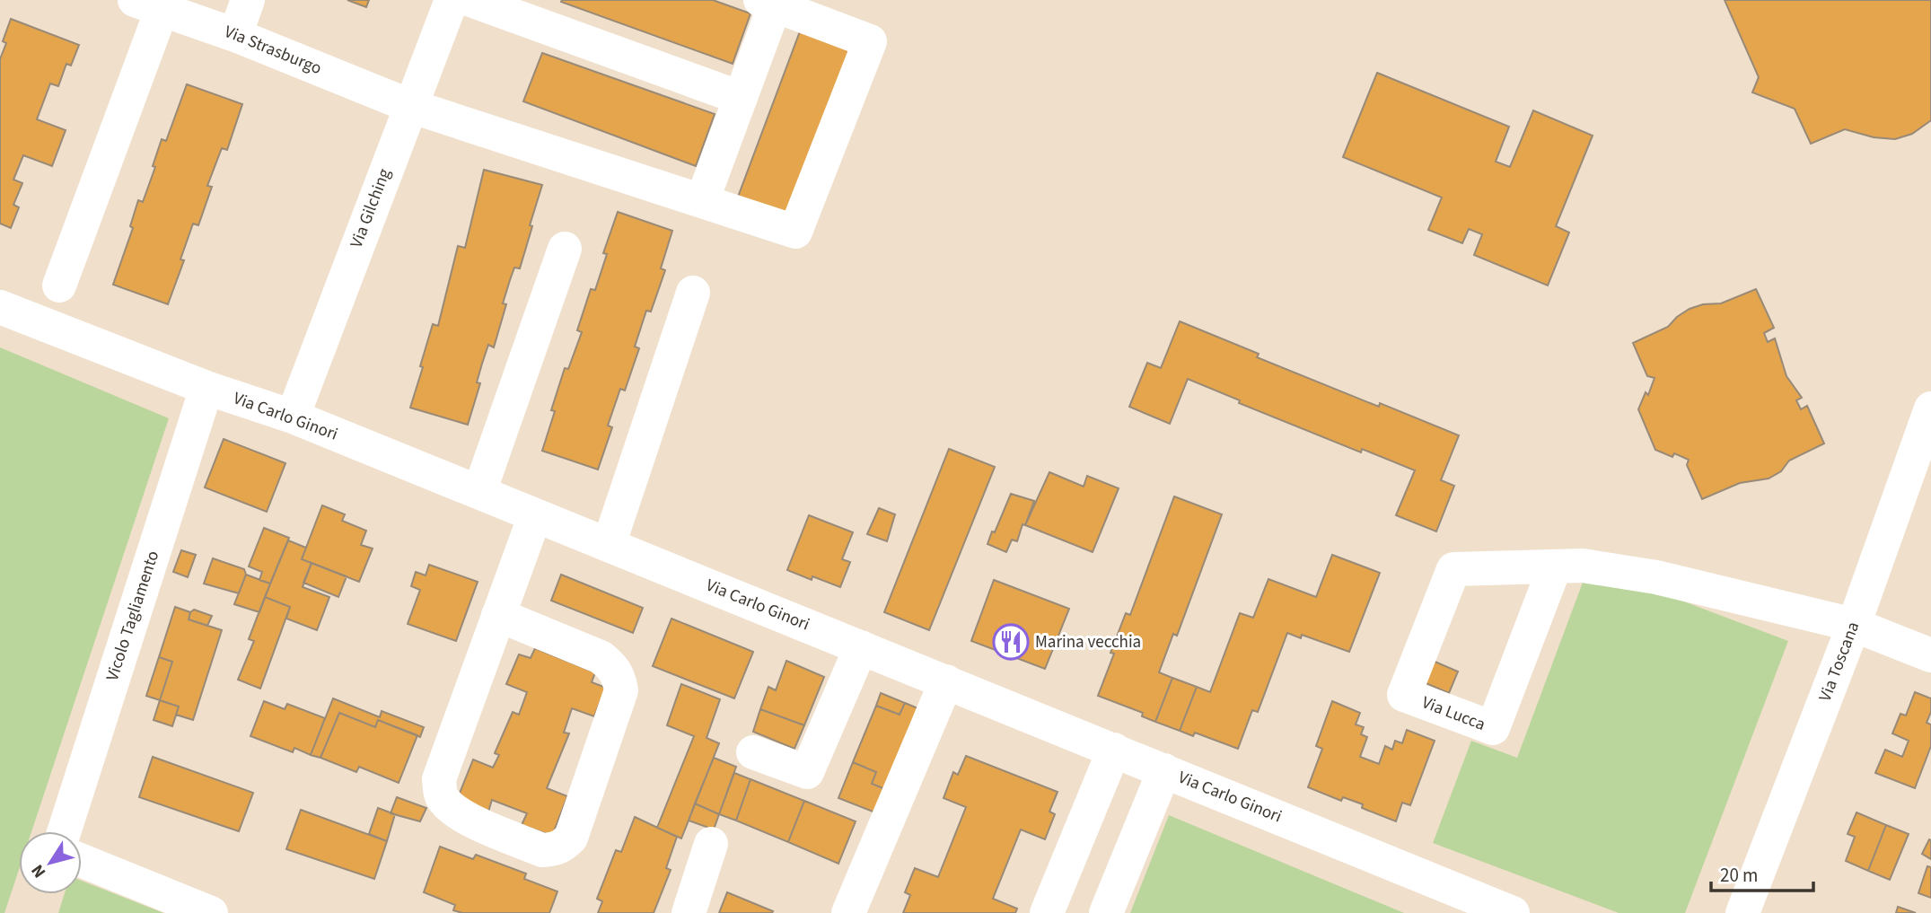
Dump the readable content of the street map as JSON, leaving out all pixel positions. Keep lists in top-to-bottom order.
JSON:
{
  "streets": {
    "street": [
      "Via Strasburgo",
      "Via Gilching",
      "Via Carlo Ginori",
      "Vicolo Tagliamento",
      "Via Toscana",
      "Via Lucca"
    ]
  },
  "crossings": [
    ["Via Strasburgo", "Via Gilching"],
    ["Via Gilching", "Via Carlo Ginori"],
    ["Via Carlo Ginori", "Vicolo Tagliamento"],
    ["Via Toscana", "Via Lucca"]
  ],
  "places": {
    "restaurant": ["Marina vecchia"]
  },
  "scale_bar": "20 m",
  "north": "bottom left"
}
